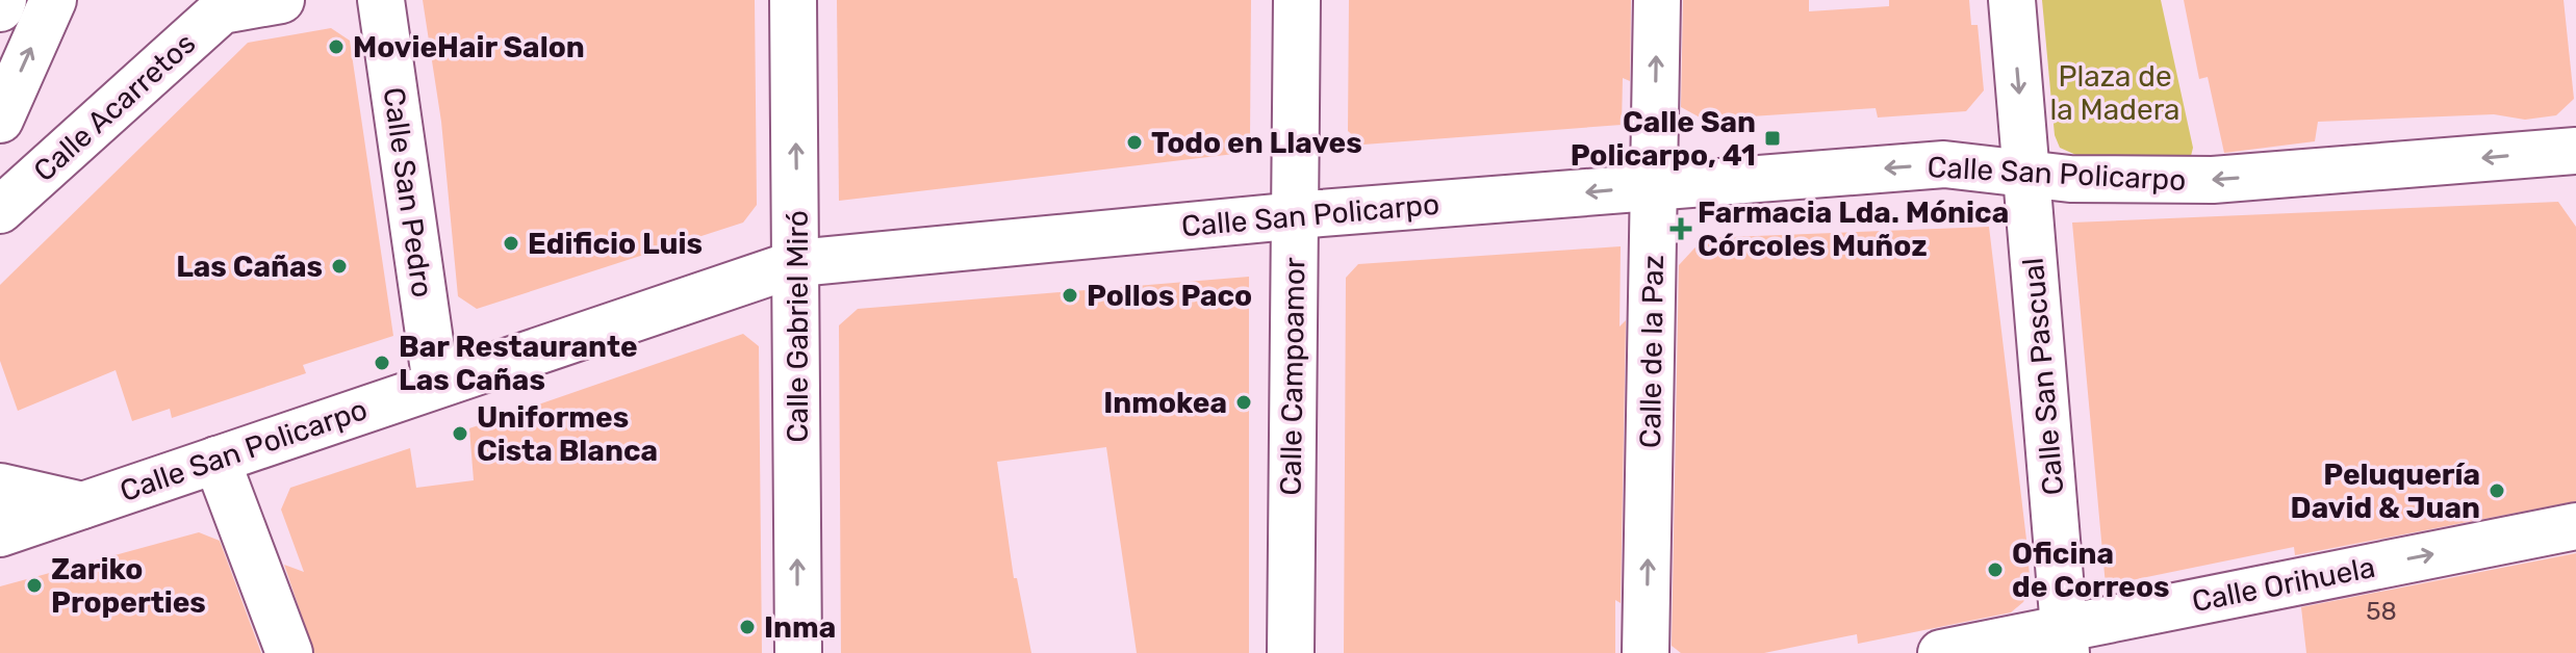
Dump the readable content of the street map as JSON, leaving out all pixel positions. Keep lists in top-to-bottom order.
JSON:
{
  "streets": {
    "street": [
      "Calle Acarretos",
      "Calle San Policarpo",
      "Calle San Pedro",
      "Calle Gabriel Miró",
      "Calle de la Paz",
      "Calle Campoamor",
      "Calle San Pascual",
      "Calle Orihuela"
    ]
  },
  "crossings": [
    ["Calle San Policarpo", "Calle San Pedro"],
    ["Calle San Policarpo", "Calle Gabriel Miró"],
    ["Calle San Policarpo", "Calle de la Paz"],
    ["Calle San Policarpo", "Calle Campoamor"],
    ["Calle San Policarpo", "Calle San Pascual"],
    ["Calle San Pascual", "Calle Orihuela"]
  ],
  "one_way": [
    "Calle San Policarpo",
    "Calle Gabriel Miró",
    "Calle de la Paz",
    "Calle Orihuela"
  ],
  "parks": ["Plaza de la Madera"],
  "places": {
    "other": [
      "MovieHair Salon",
      "Todo en Llaves",
      "Edificio Luis",
      "Las Cañas",
      "Pollos Paco",
      "Bar Restaurante Las Cañas",
      "Inmokea",
      "Uniformes Cista Blanca",
      "Peluquería David & Juan",
      "Oficina de Correos",
      "Zariko Properties",
      "Inma"
    ],
    "transit": ["Calle San Policarpo, 41"],
    "health": ["Farmacia Lda. Mónica Córcoles Muñoz"]
  },
  "house_numbers": ["58"]
}
